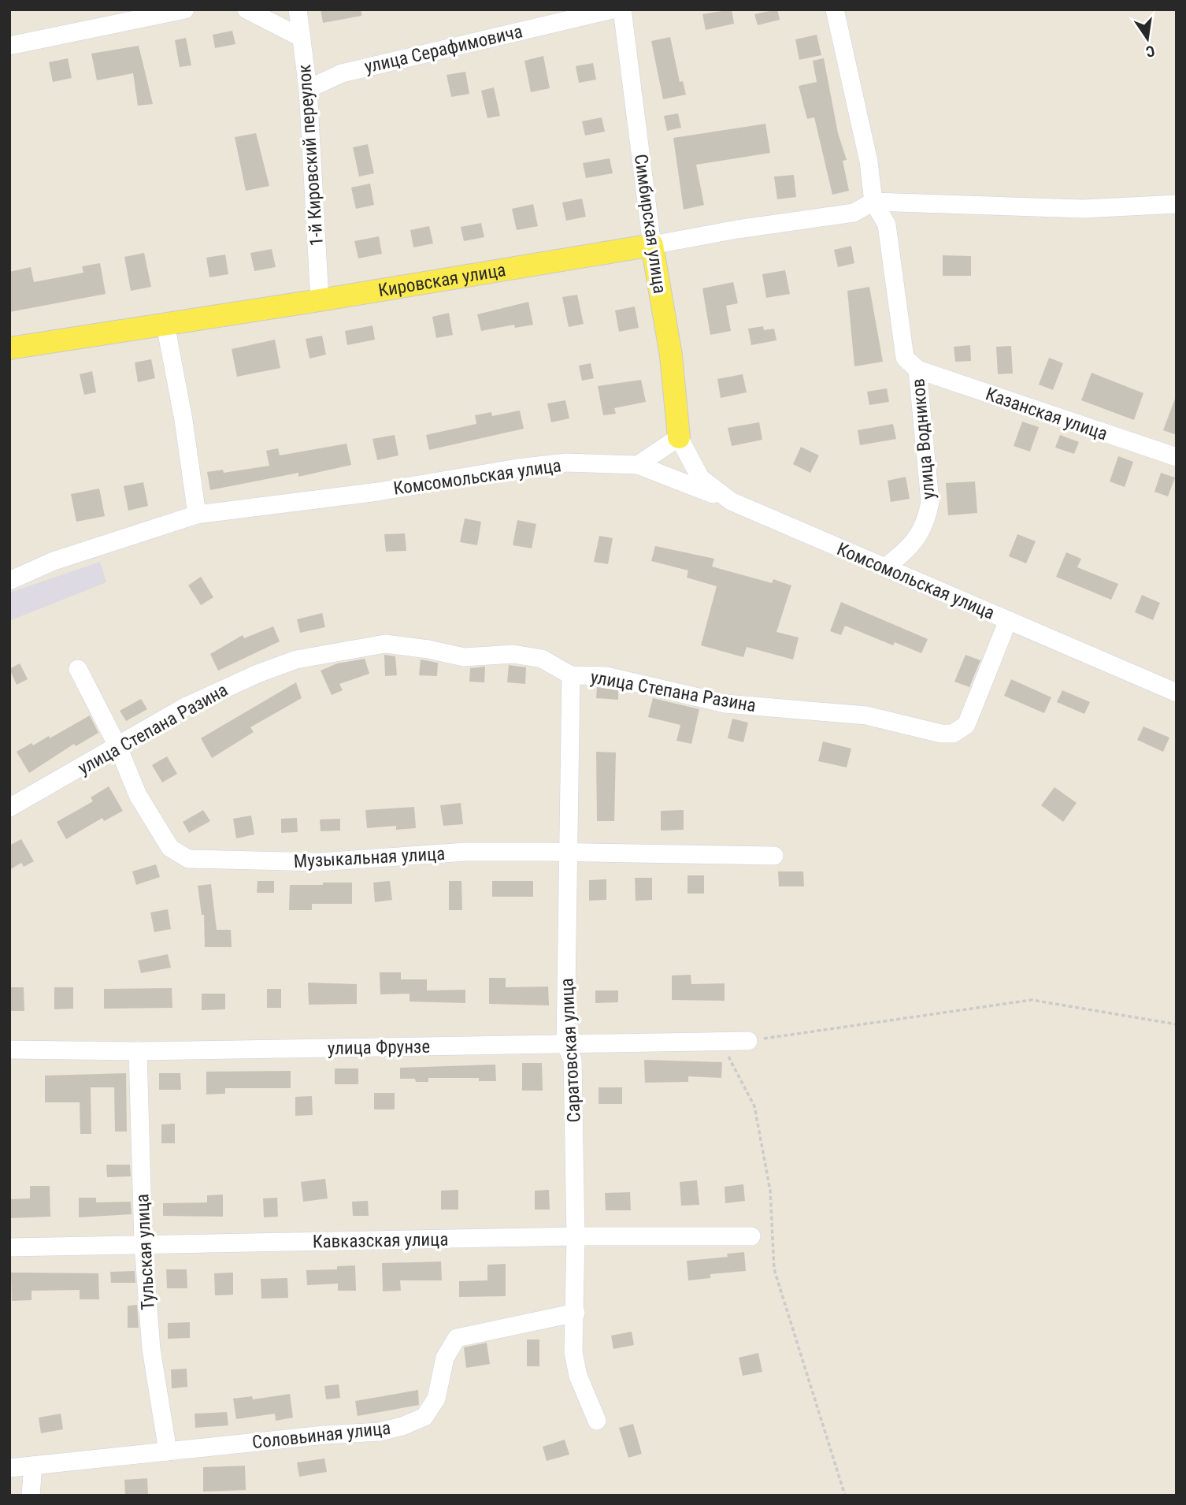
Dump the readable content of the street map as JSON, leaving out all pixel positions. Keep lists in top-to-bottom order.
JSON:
{
  "streets": {
    "main road": ["Симбирская улица", "Кировская улица"],
    "street": [
      "улица Серафимовича",
      "1-й Кировский переулок",
      "Казанская улица",
      "улица Водников",
      "Комсомольская улица",
      "улица Степана Разина",
      "Музыкальная улица",
      "улица Фрунзе",
      "Саратовская улица",
      "Кавказская улица",
      "Тульская улица",
      "Соловьиная улица"
    ]
  },
  "crossings": [
    ["улица Серафимовича", "1-й Кировский переулок"],
    ["1-й Кировский переулок", "Кировская улица"],
    ["Симбирская улица", "Кировская улица"],
    ["Симбирская улица", "Комсомольская улица"],
    ["Кировская улица", "улица Водников"],
    ["Казанская улица", "улица Водников"],
    ["улица Водников", "Комсомольская улица"],
    ["Комсомольская улица", "улица Степана Разина"],
    ["улица Степана Разина", "Музыкальная улица"],
    ["улица Степана Разина", "Саратовская улица"],
    ["Музыкальная улица", "Саратовская улица"],
    ["улица Фрунзе", "Саратовская улица"],
    ["улица Фрунзе", "Тульская улица"],
    ["Саратовская улица", "Кавказская улица"],
    ["Саратовская улица", "Соловьиная улица"],
    ["Кавказская улица", "Тульская улица"],
    ["Тульская улица", "Соловьиная улица"]
  ],
  "north": "bottom"
}
